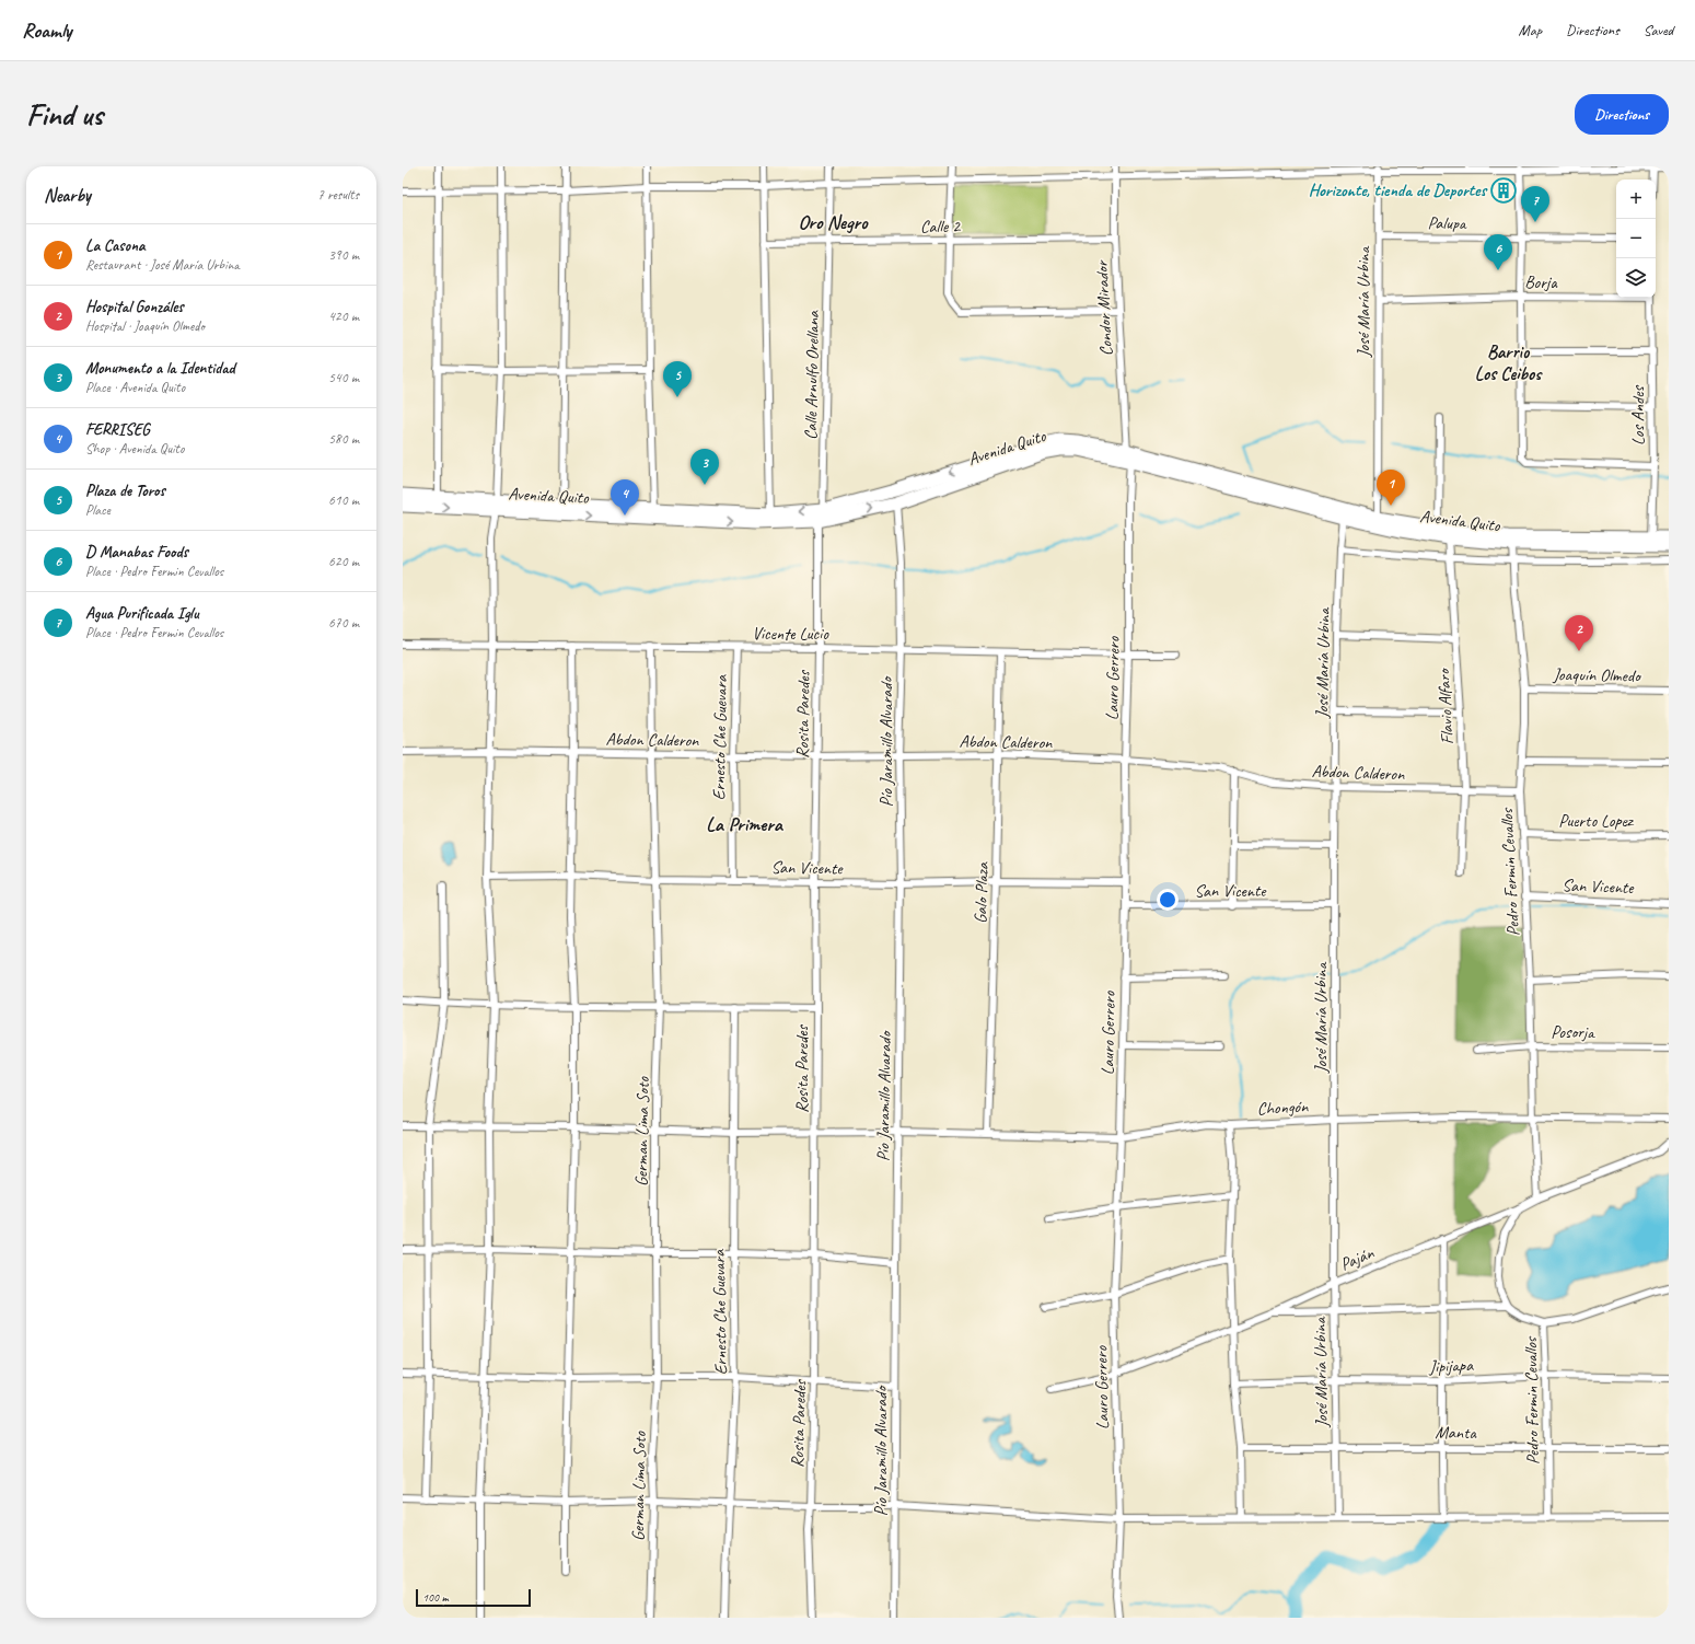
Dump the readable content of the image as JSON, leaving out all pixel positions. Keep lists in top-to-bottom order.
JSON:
{
  "streets": {
    "highway": ["Avenida Quito"],
    "street": [
      "Palupa",
      "Calle 2",
      "Borja",
      "José María Urbina",
      "Condor Mirador",
      "Calle Arnulfo Orellana",
      "Los Andes",
      "Vicente Lucio",
      "Joaquín Olmedo",
      "Lauro Gerrero",
      "Flavio Alfaro",
      "Rosita Paredes",
      "Ernesto Che Guevara",
      "Abdon Calderon",
      "Pío Jaramillo Alvarado",
      "Puerto Lopez",
      "San Vicente",
      "Pedro Fermin Cevallos",
      "Galo Plaza",
      "Posorja",
      "Chongón",
      "German Lima Soto",
      "Paján",
      "Jipijapa",
      "Manta"
    ]
  },
  "crossings": [
    ["Palupa", "José María Urbina"],
    ["Calle 2", "Condor Mirador"],
    ["Calle 2", "Calle Arnulfo Orellana"],
    ["Borja", "José María Urbina"],
    ["José María Urbina", "Avenida Quito"],
    ["José María Urbina", "Abdon Calderon"],
    ["José María Urbina", "San Vicente"],
    ["José María Urbina", "Chongón"],
    ["José María Urbina", "Paján"],
    ["José María Urbina", "Jipijapa"],
    ["José María Urbina", "Manta"],
    ["Condor Mirador", "Avenida Quito"],
    ["Condor Mirador", "Lauro Gerrero"],
    ["Calle Arnulfo Orellana", "Avenida Quito"],
    ["Calle Arnulfo Orellana", "Rosita Paredes"],
    ["Los Andes", "Avenida Quito"],
    ["Avenida Quito", "Lauro Gerrero"],
    ["Avenida Quito", "Flavio Alfaro"],
    ["Avenida Quito", "Rosita Paredes"],
    ["Avenida Quito", "Pío Jaramillo Alvarado"],
    ["Avenida Quito", "Pedro Fermin Cevallos"],
    ["Vicente Lucio", "Lauro Gerrero"],
    ["Vicente Lucio", "Rosita Paredes"],
    ["Vicente Lucio", "Ernesto Che Guevara"],
    ["Vicente Lucio", "Pío Jaramillo Alvarado"],
    ["Vicente Lucio", "Galo Plaza"],
    ["Vicente Lucio", "German Lima Soto"],
    ["Joaquín Olmedo", "Pedro Fermin Cevallos"],
    ["Lauro Gerrero", "Abdon Calderon"],
    ["Lauro Gerrero", "San Vicente"],
    ["Lauro Gerrero", "Chongón"],
    ["Lauro Gerrero", "Paján"],
    ["Flavio Alfaro", "Abdon Calderon"],
    ["Rosita Paredes", "Abdon Calderon"],
    ["Rosita Paredes", "San Vicente"],
    ["Rosita Paredes", "Chongón"],
    ["Ernesto Che Guevara", "Abdon Calderon"],
    ["Ernesto Che Guevara", "San Vicente"],
    ["Ernesto Che Guevara", "Chongón"],
    ["Abdon Calderon", "Pío Jaramillo Alvarado"],
    ["Abdon Calderon", "Pedro Fermin Cevallos"],
    ["Abdon Calderon", "Galo Plaza"],
    ["Abdon Calderon", "German Lima Soto"],
    ["Pío Jaramillo Alvarado", "San Vicente"],
    ["Pío Jaramillo Alvarado", "Chongón"],
    ["Puerto Lopez", "Pedro Fermin Cevallos"],
    ["San Vicente", "Pedro Fermin Cevallos"],
    ["San Vicente", "Galo Plaza"],
    ["San Vicente", "German Lima Soto"],
    ["Pedro Fermin Cevallos", "Posorja"],
    ["Pedro Fermin Cevallos", "Chongón"],
    ["Pedro Fermin Cevallos", "Paján"],
    ["Pedro Fermin Cevallos", "Jipijapa"],
    ["Pedro Fermin Cevallos", "Manta"],
    ["Galo Plaza", "Chongón"],
    ["Chongón", "German Lima Soto"]
  ],
  "districts": ["Oro Negro", "Barrio Los Ceibos", "La Primera"],
  "places": {
    "building": ["Horizonte, tienda de Deportes"]
  },
  "scale_bar": "100 m",
  "page": {
    "header": "Roamly",
    "nav": ["Map", "Directions", "Saved"],
    "buttons": "Directions",
    "title": "Find us",
    "heading": ["Nearby", "7 results"],
    "map_buttons": ["+", "−"],
    "pins": [
      "7",
      "6",
      "5",
      "3",
      "1",
      "4",
      "2"
    ],
    "list": [
      {
        "mark": "1",
        "name": "La Casona",
        "note": "Restaurant · José María Urbina",
        "value": "390 m"
      },
      {
        "mark": "2",
        "name": "Hospital Gonzáles",
        "note": "Hospital · Joaquín Olmedo",
        "value": "420 m"
      },
      {
        "mark": "3",
        "name": "Monumento a la Identidad",
        "note": "Place · Avenida Quito",
        "value": "540 m"
      },
      {
        "mark": "4",
        "name": "FERRISEG",
        "note": "Shop · Avenida Quito",
        "value": "580 m"
      },
      {
        "mark": "5",
        "name": "Plaza de Toros",
        "note": "Place",
        "value": "610 m"
      },
      {
        "mark": "6",
        "name": "D Manabas Foods",
        "note": "Place · Pedro Fermin Cevallos",
        "value": "620 m"
      },
      {
        "mark": "7",
        "name": "Agua Purificada Iglu",
        "note": "Place · Pedro Fermin Cevallos",
        "value": "670 m"
      }
    ],
    "scale": "100 m"
  }
}
